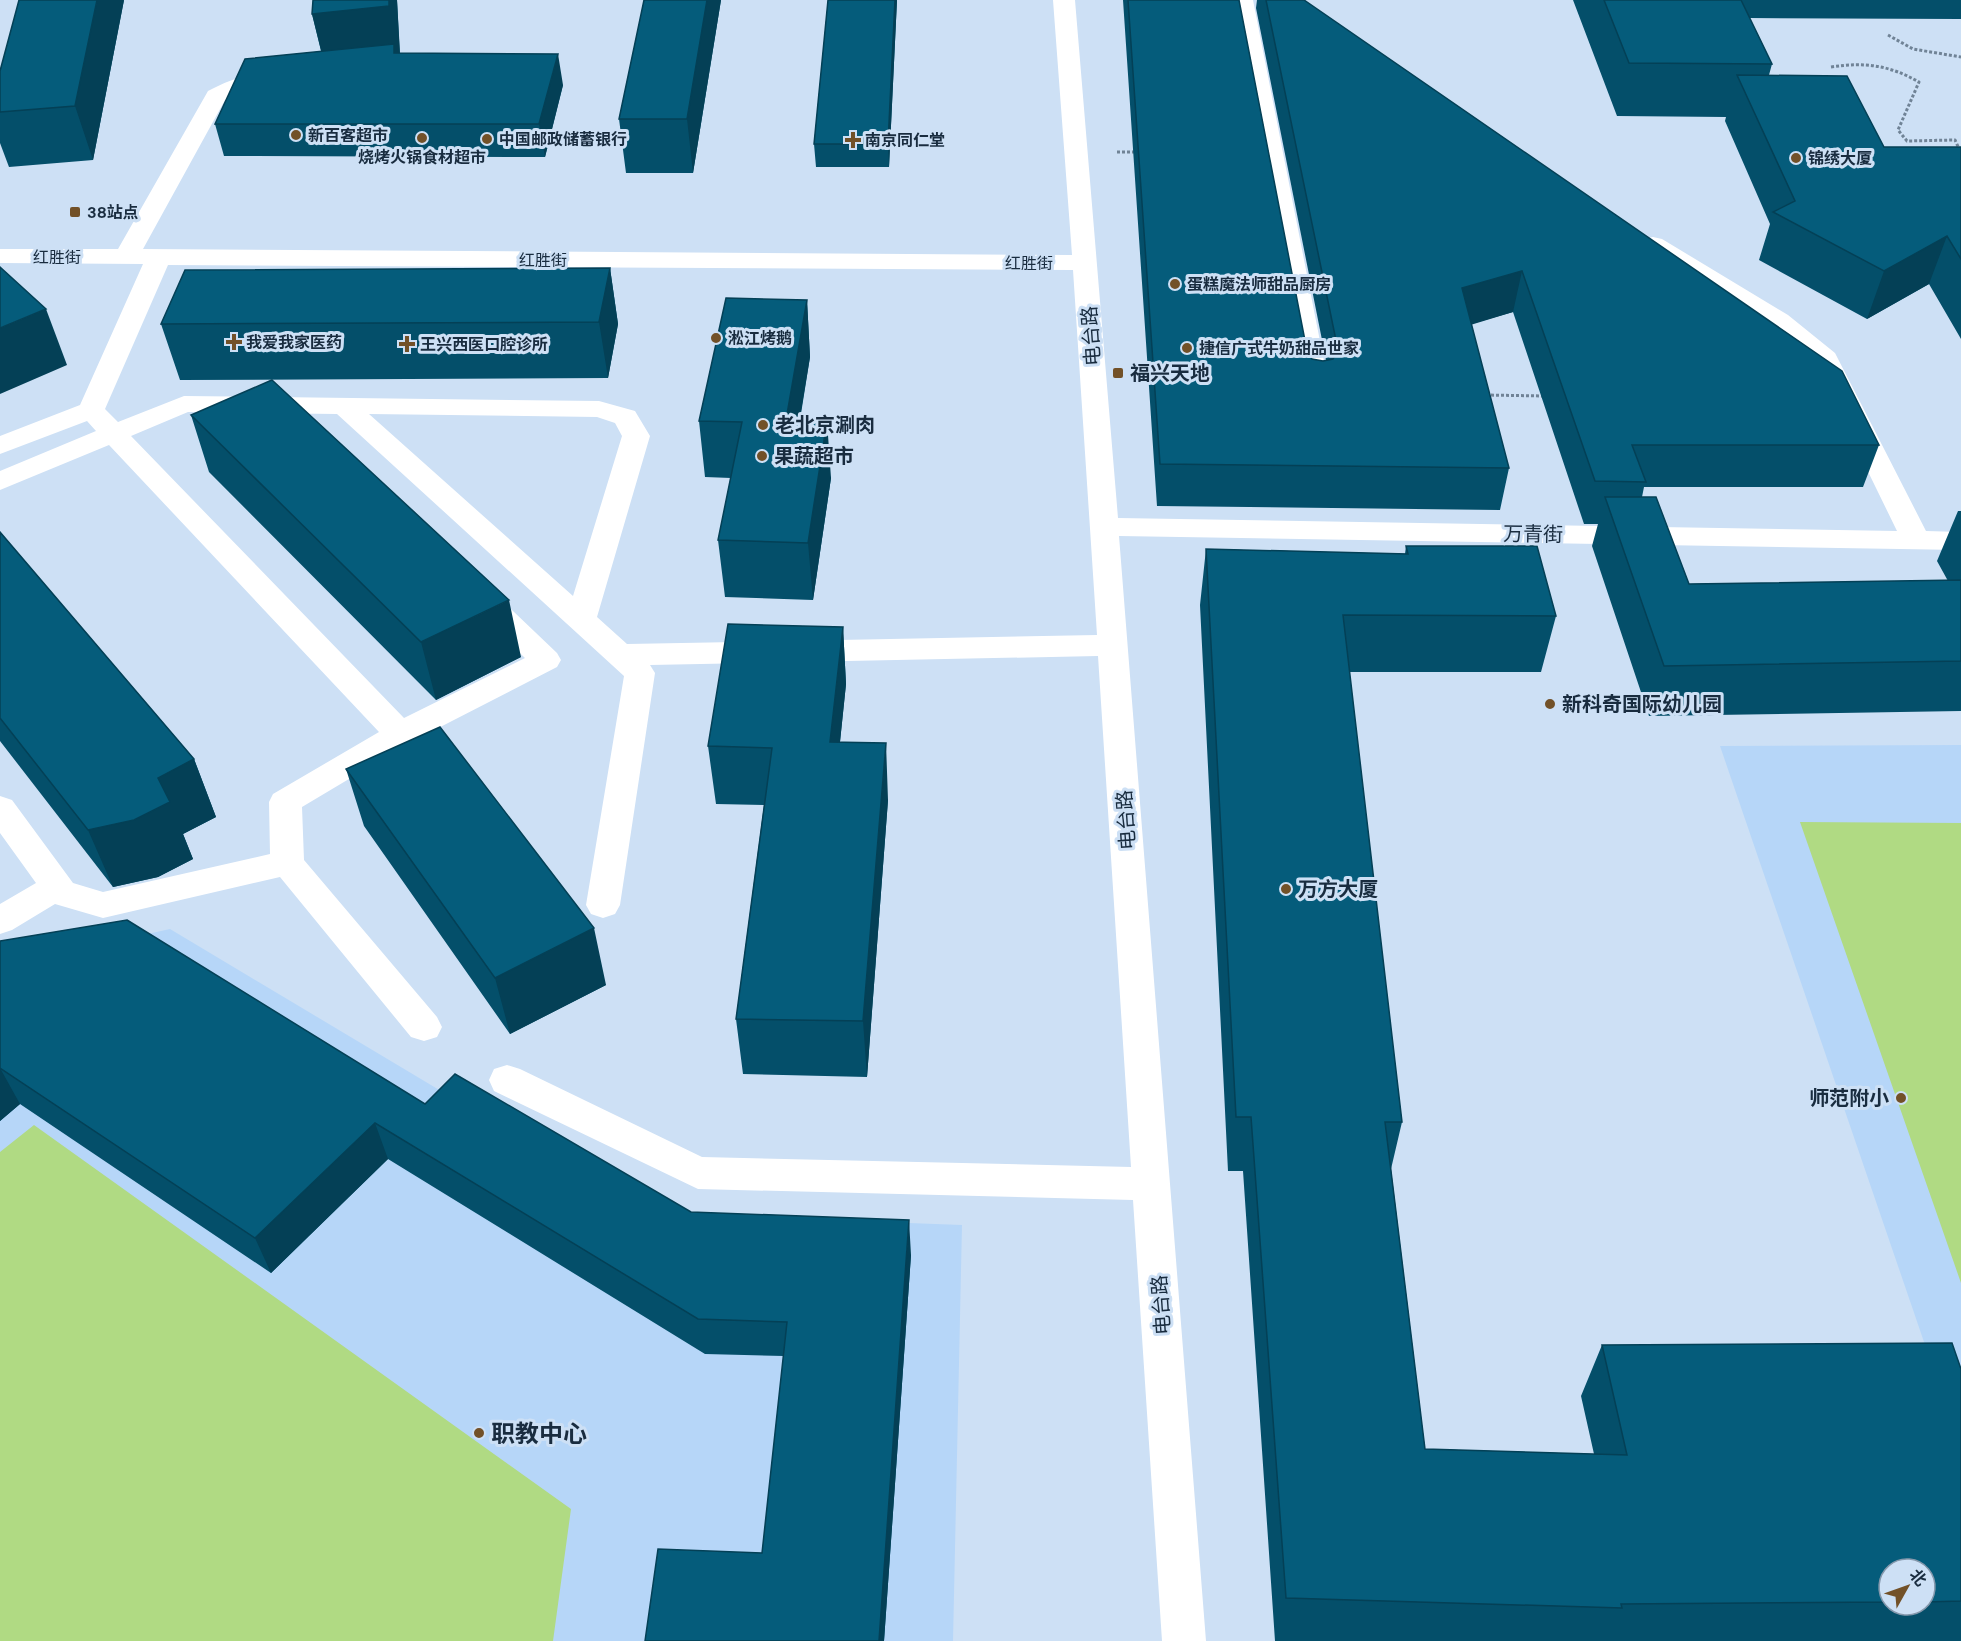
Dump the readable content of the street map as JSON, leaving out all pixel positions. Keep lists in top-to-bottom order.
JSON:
{
  "streets": {
    "street": ["红胜街", "电台路", "万青街"]
  },
  "crossings": [
    ["红胜街", "电台路"],
    ["电台路", "万青街"]
  ],
  "places": {
    "other": [
      "新百客超市",
      "烧烤火锅食材超市",
      "中国邮政储蓄银行",
      "锦绣大厦",
      "蛋糕魔法师甜品厨房",
      "淞江烤鹅",
      "捷信广式牛奶甜品世家",
      "老北京涮肉",
      "果蔬超市",
      "新科奇国际幼儿园",
      "万方大厦",
      "师范附小",
      "职教中心"
    ],
    "health": ["南京同仁堂", "我爱我家医药", "王兴西医口腔诊所"],
    "transit": ["38站点", "福兴天地"]
  },
  "north": "top right"
}
